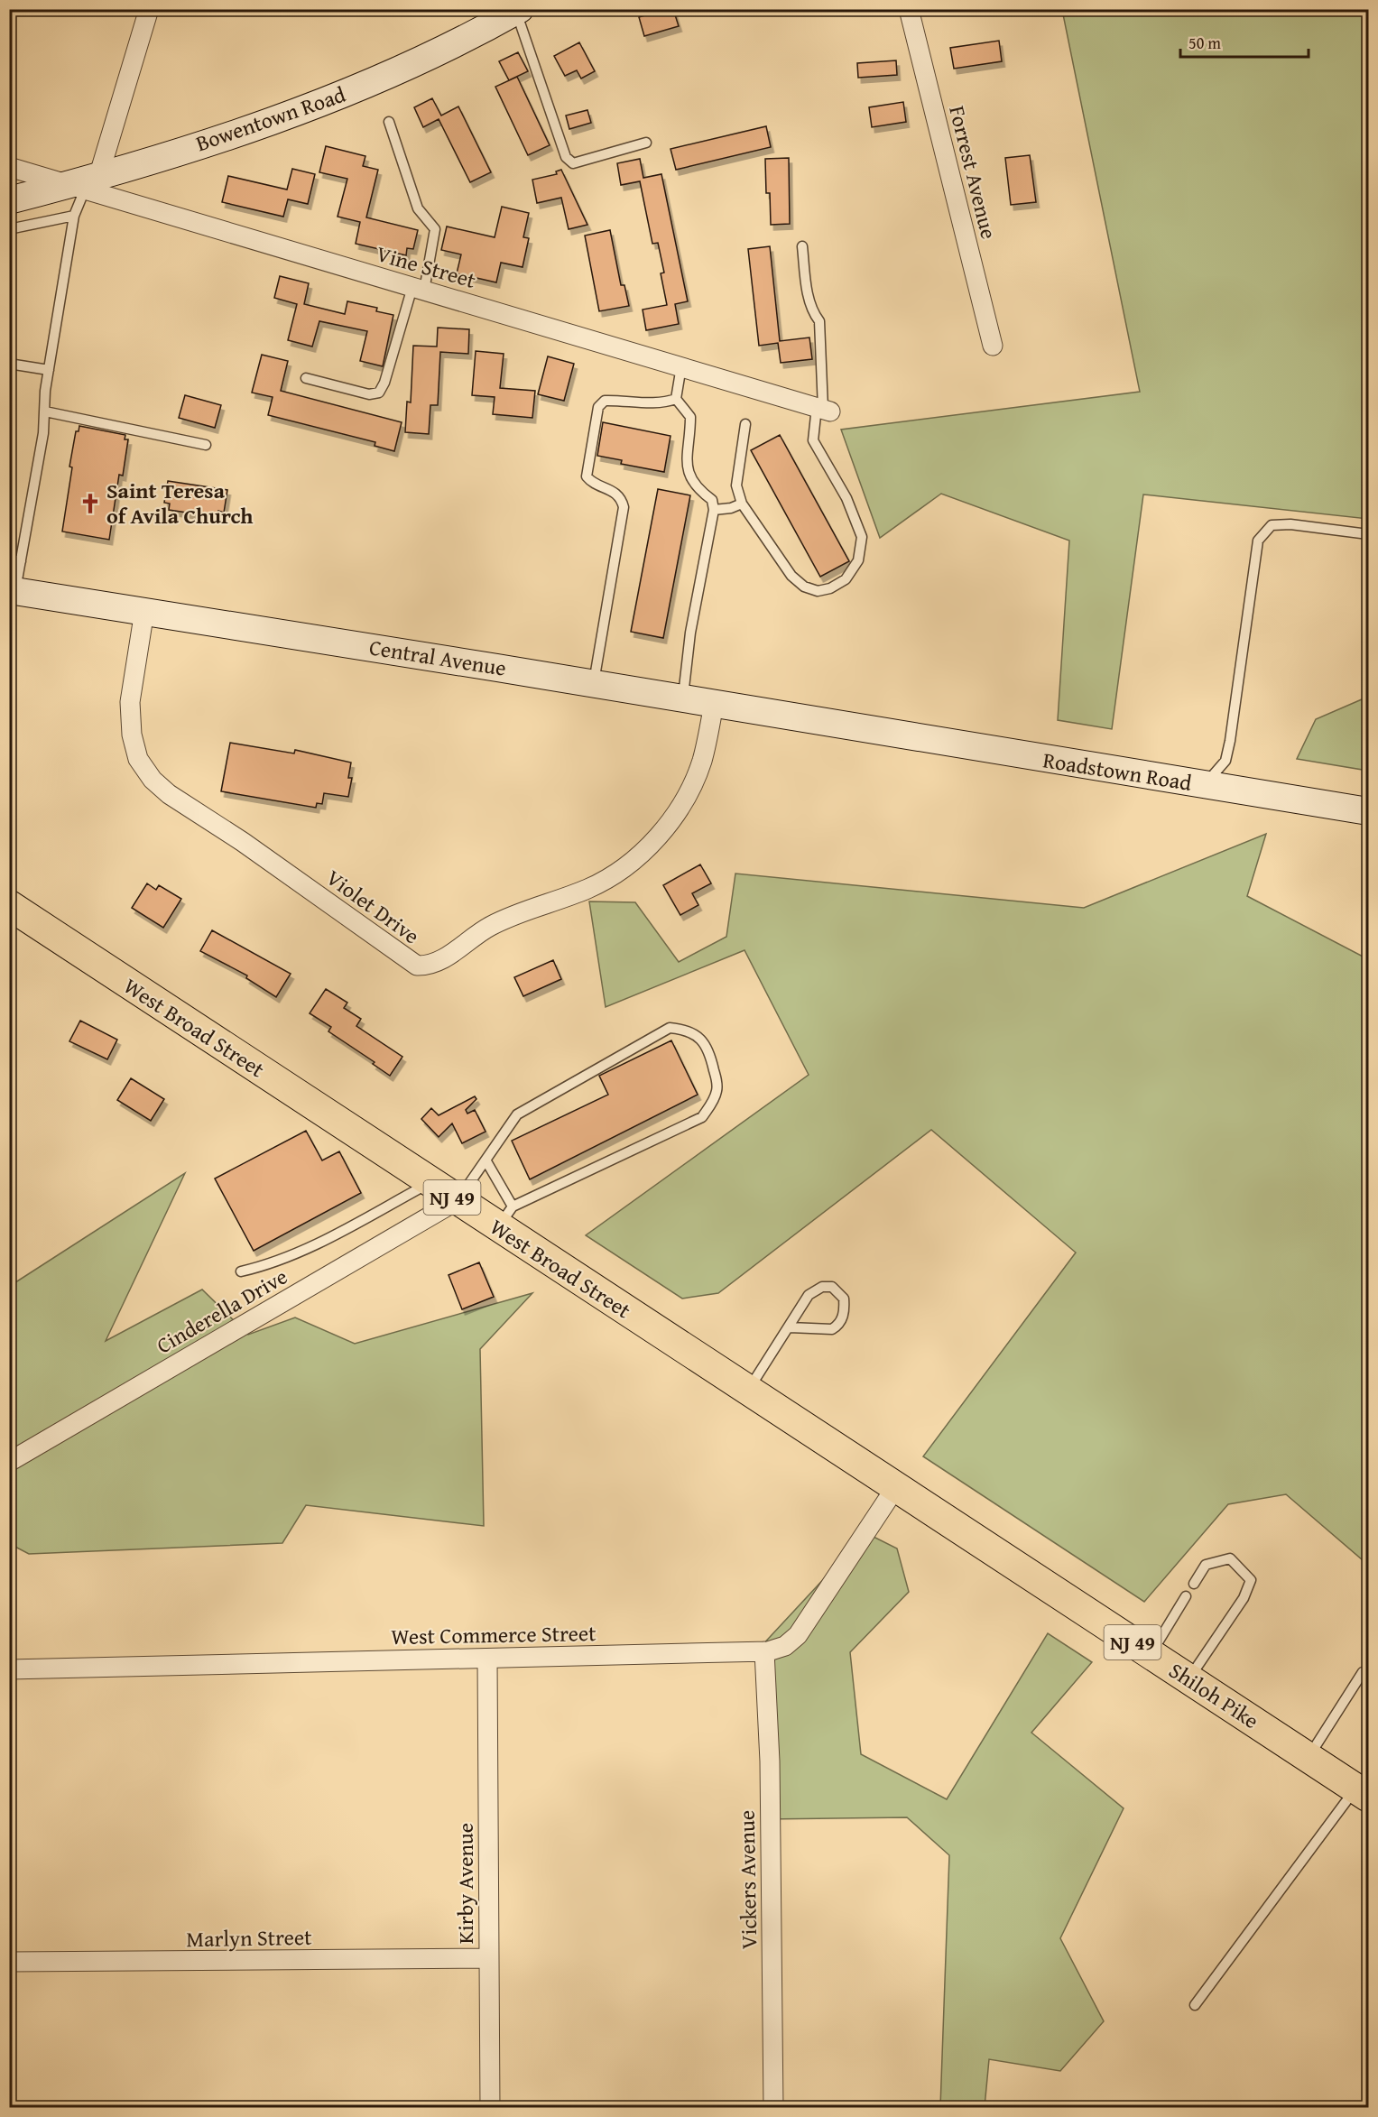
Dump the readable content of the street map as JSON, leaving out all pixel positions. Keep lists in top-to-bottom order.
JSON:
{
  "streets": {
    "highway": ["West Broad Street", "NJ 49", "Shiloh Pike"],
    "main road": ["Bowentown Road", "Central Avenue", "Roadstown Road"],
    "street": [
      "Forrest Avenue",
      "Vine Street",
      "Violet Drive",
      "Cinderella Drive",
      "West Commerce Street",
      "Vickers Avenue",
      "Kirby Avenue",
      "Marlyn Street"
    ]
  },
  "crossings": [
    ["Bowentown Road", "Vine Street"],
    ["Central Avenue", "Roadstown Road"],
    ["Central Avenue", "Violet Drive"],
    ["West Broad Street", "Cinderella Drive"],
    ["West Broad Street", "West Commerce Street"],
    ["West Broad Street", "Shiloh Pike"],
    ["West Commerce Street", "Shiloh Pike"],
    ["West Commerce Street", "Vickers Avenue"],
    ["West Commerce Street", "Kirby Avenue"],
    ["Kirby Avenue", "Marlyn Street"]
  ],
  "places": {
    "church": ["Saint Teresa of Avila Church"]
  },
  "scale_bar": "50 m"
}
